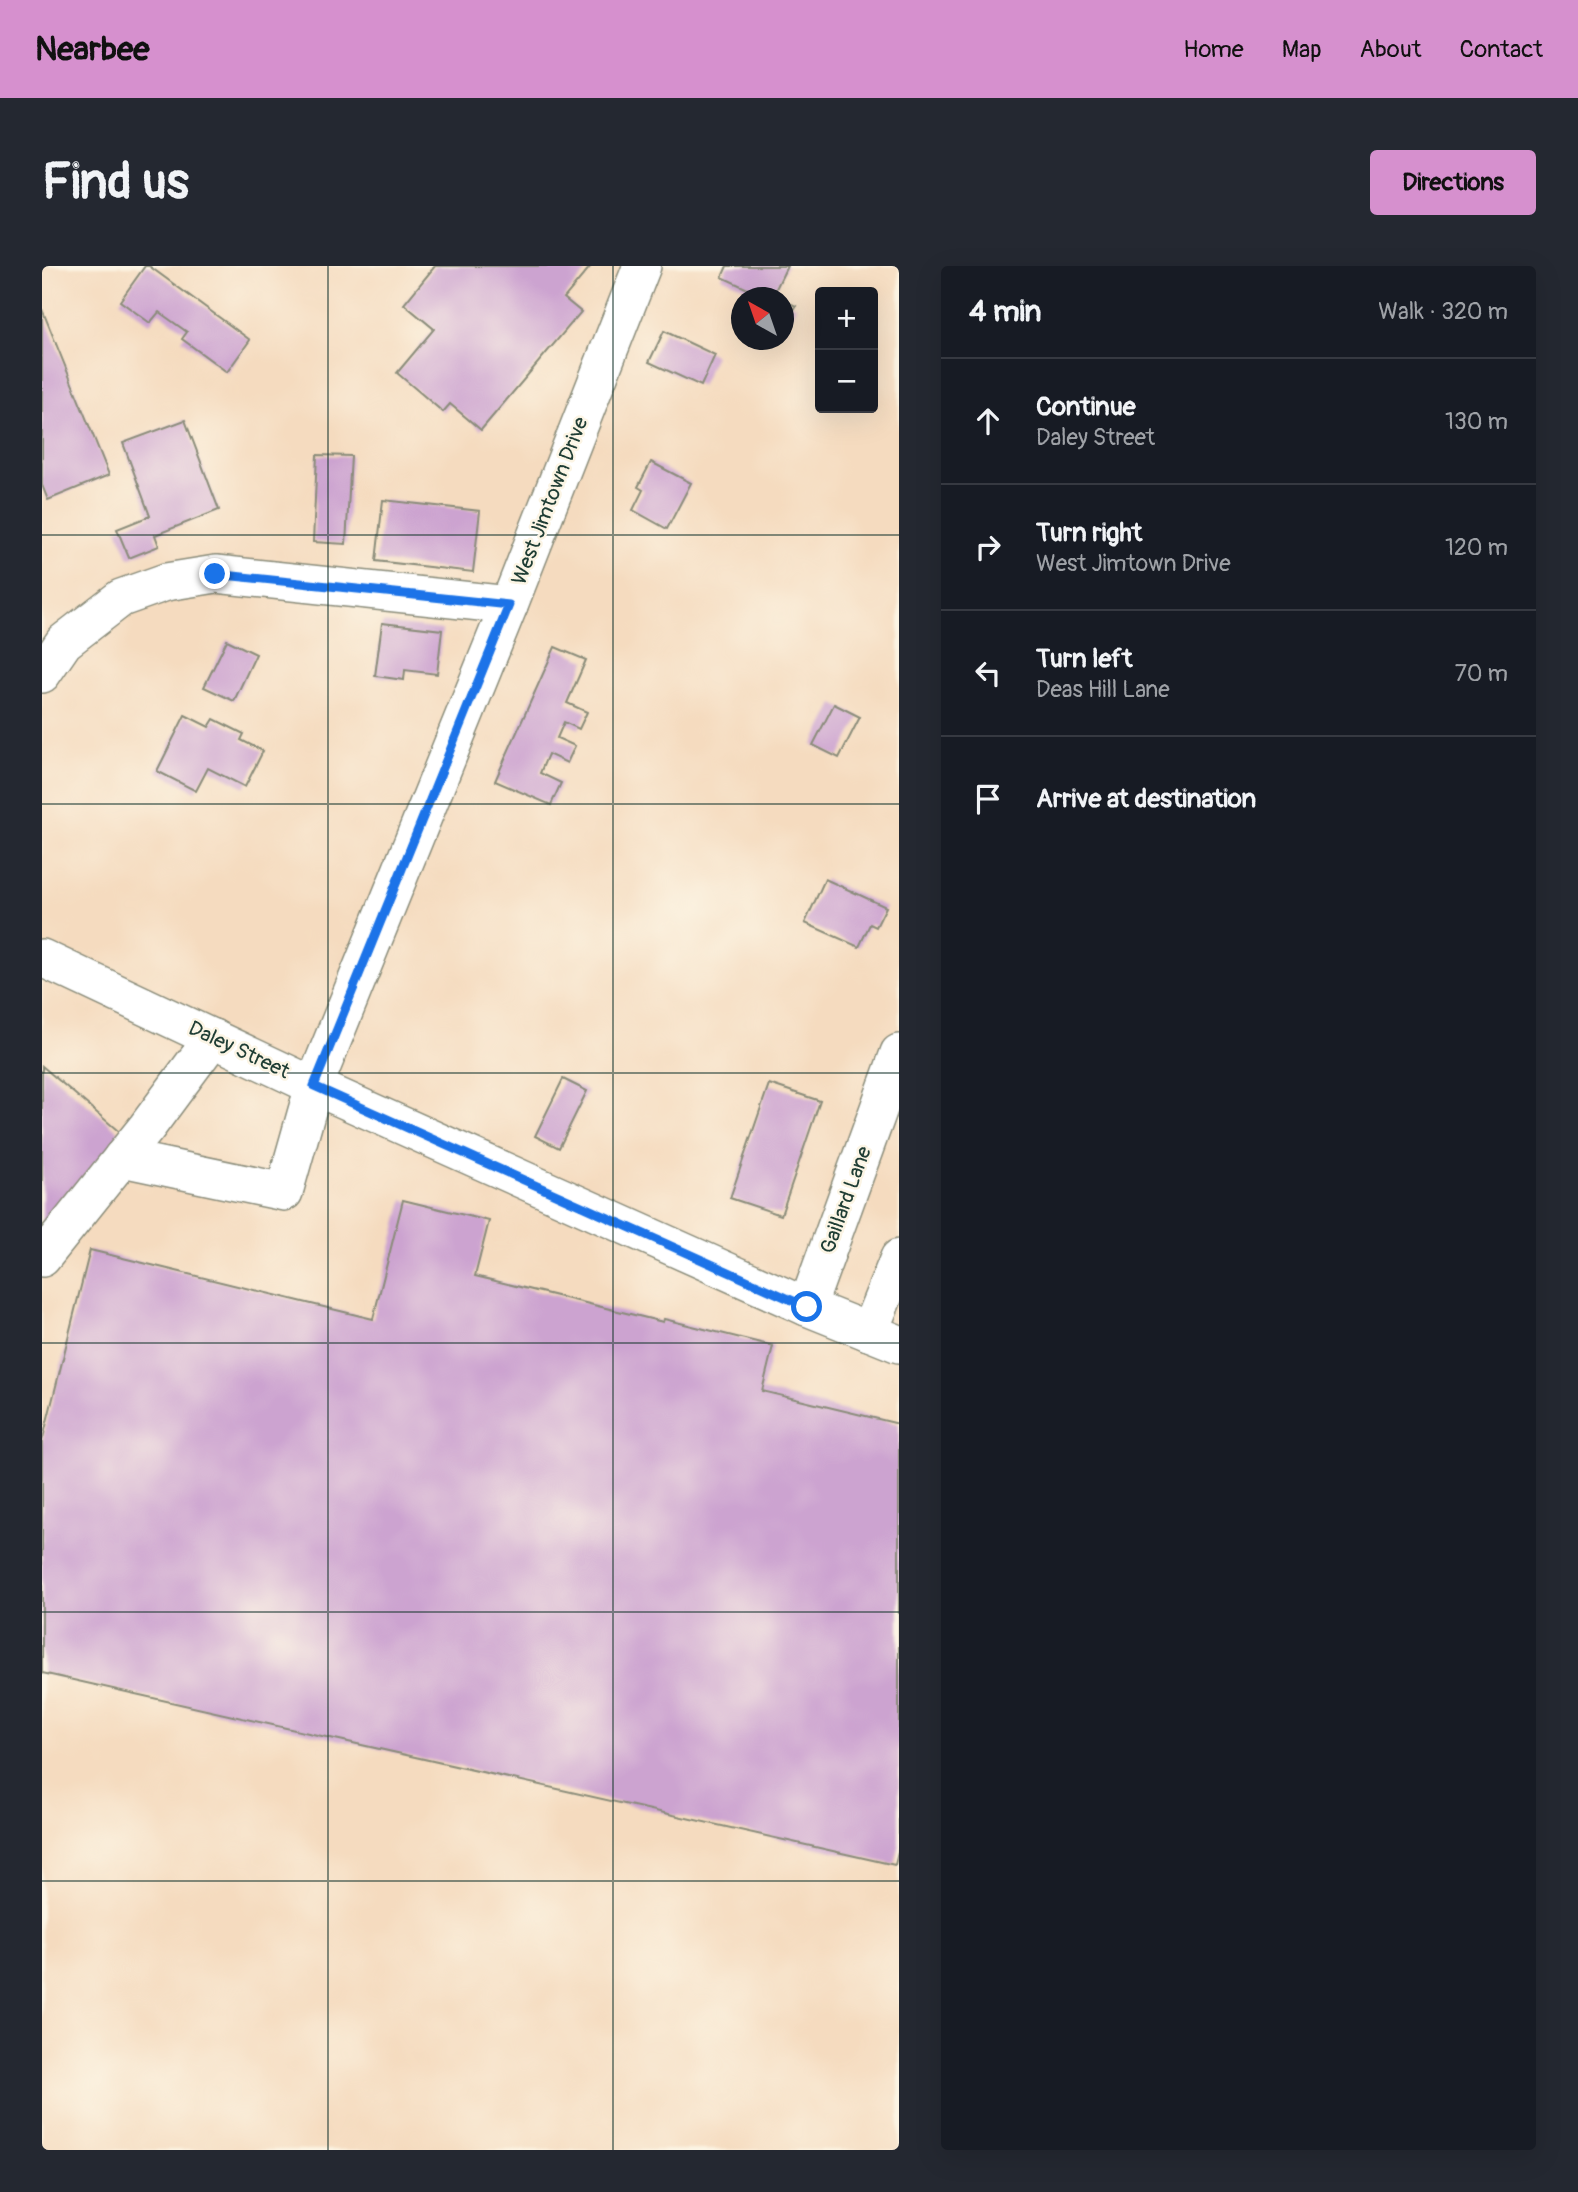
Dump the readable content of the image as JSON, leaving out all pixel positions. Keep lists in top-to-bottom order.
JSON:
{
  "streets": {
    "street": ["West Jimtown Drive", "Daley Street", "Gaillard Lane"]
  },
  "crossings": [
    ["West Jimtown Drive", "Daley Street"],
    ["Daley Street", "Gaillard Lane"]
  ],
  "north": "top left",
  "page": {
    "header": "Nearbee",
    "nav": [
      "Home",
      "Map",
      "About",
      "Contact"
    ],
    "buttons": "Directions",
    "title": "Find us",
    "heading": ["4 min", "Walk · 320 m"],
    "map_buttons": ["+", "−"],
    "list": [
      ["Continue", "Daley Street", "130 m"],
      ["Turn right", "West Jimtown Drive", "120 m"],
      ["Turn left", "Deas Hill Lane", "70 m"],
      "Arrive at destination"
    ]
  }
}
